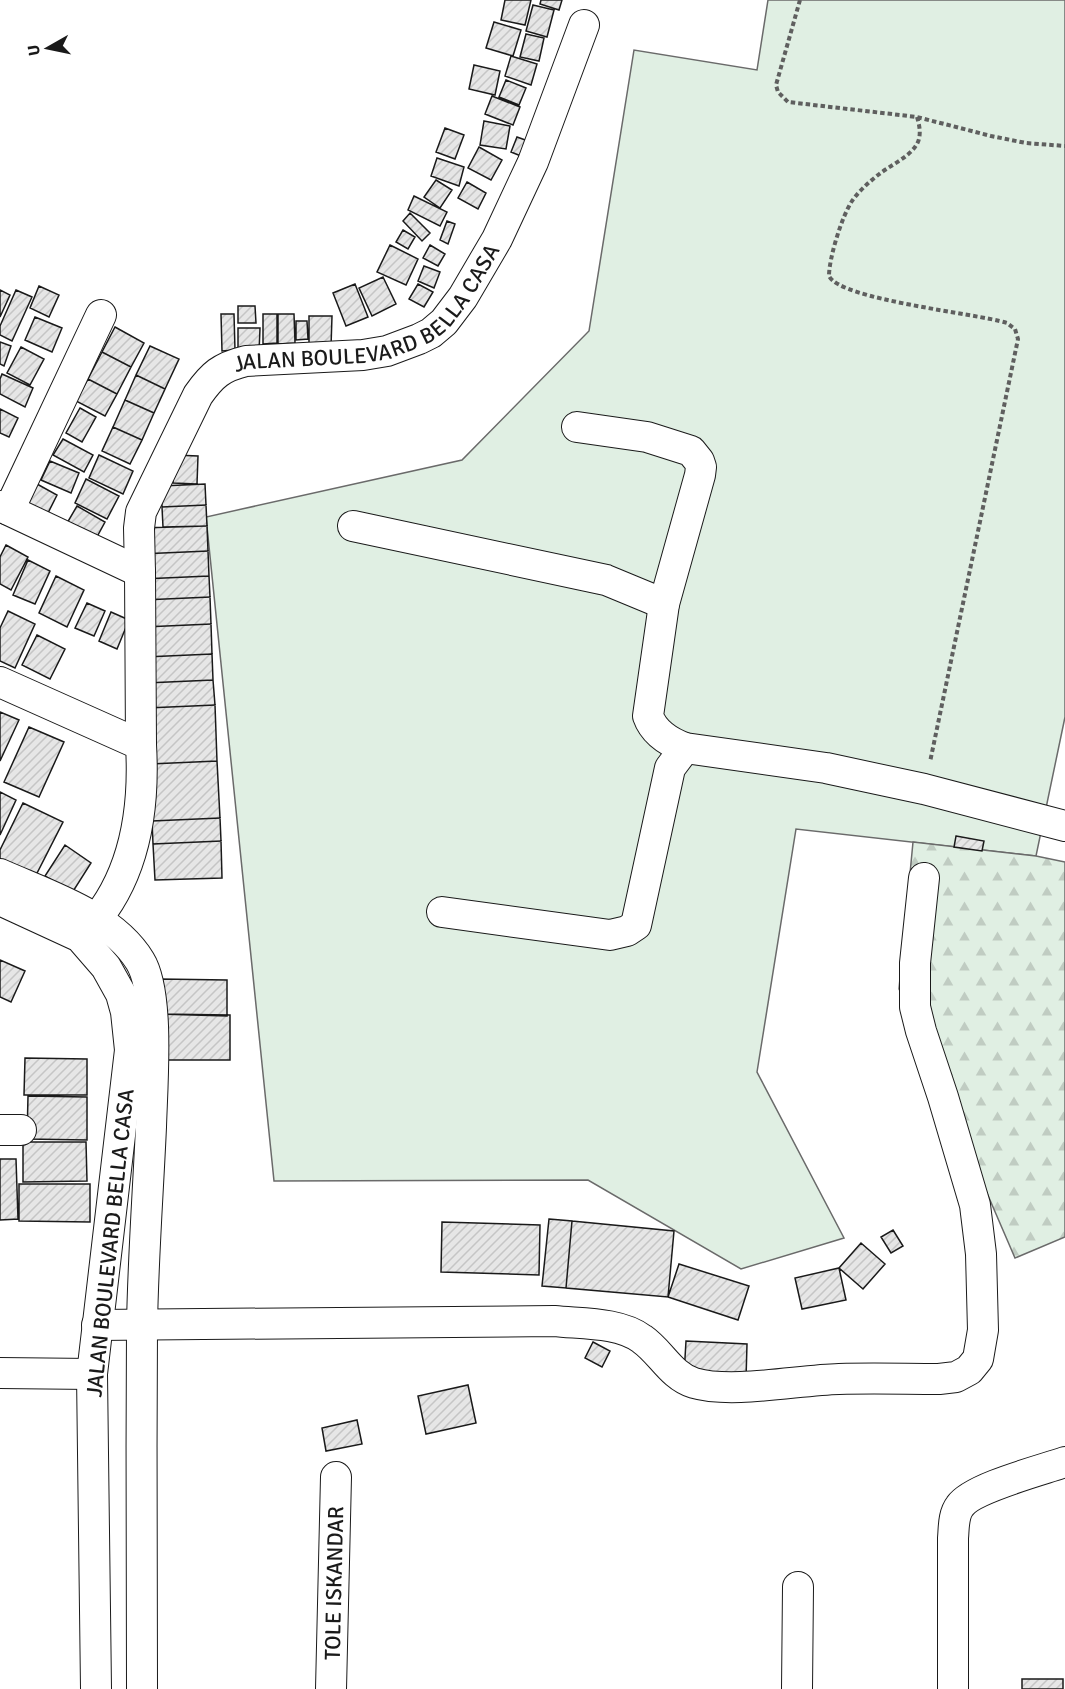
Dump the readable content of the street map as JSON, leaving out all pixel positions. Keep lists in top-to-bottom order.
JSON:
{
  "streets": {
    "street": ["JALAN BOULEVARD BELLA CASA", "TOLE ISKANDAR"]
  },
  "north": "left"
}
